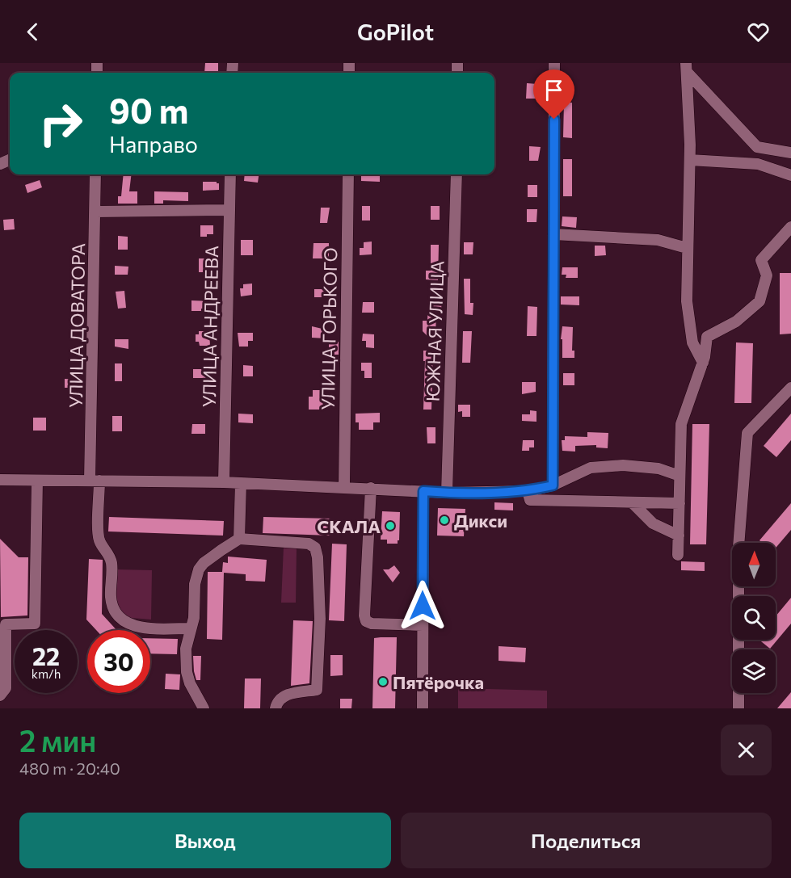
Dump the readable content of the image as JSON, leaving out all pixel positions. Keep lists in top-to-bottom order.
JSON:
{
  "streets": {
    "street": [
      "УЛИЦА ДОВАТОРА",
      "УЛИЦА АНДРЕЕВА",
      "УЛИЦА ГОРЬКОГО",
      "ЮЖНАЯ УЛИЦА"
    ]
  },
  "places": ["Дикси", "СКАЛА", "Пятёрочка"],
  "north": "top",
  "page": {
    "header": "GoPilot",
    "turn": ["90 m", "Направо"],
    "speed": "22 km/h",
    "limit": "30",
    "heading": ["2 мин", "480 m · 20:40"],
    "buttons": ["Выход", "Поделиться"]
  }
}
